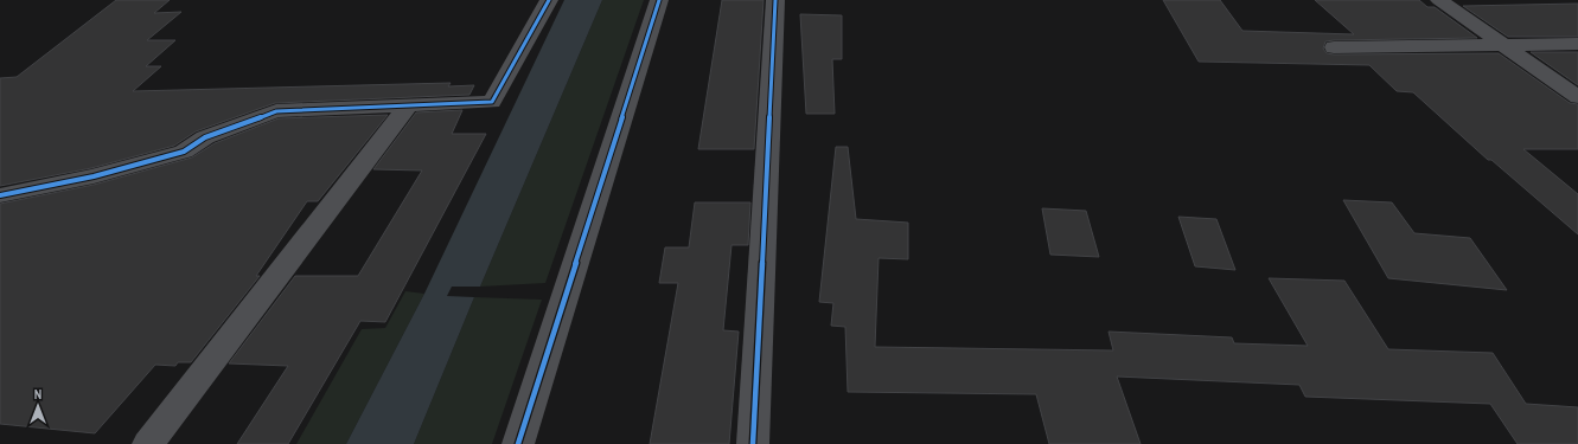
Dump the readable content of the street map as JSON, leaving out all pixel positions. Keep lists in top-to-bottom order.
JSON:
{
  "north": "top"
}
